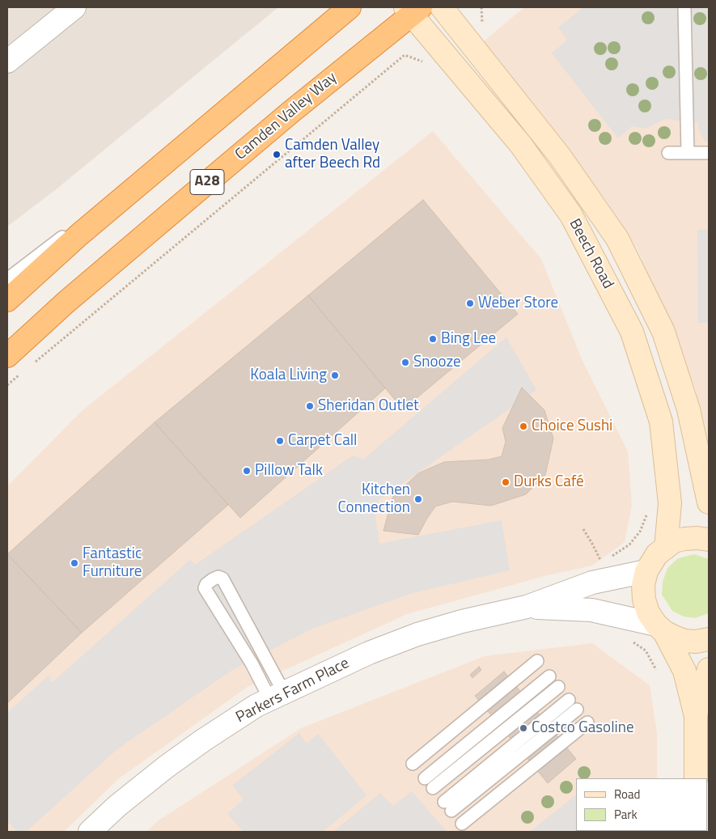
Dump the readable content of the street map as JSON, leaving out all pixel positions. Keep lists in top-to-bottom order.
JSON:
{
  "streets": {
    "highway": ["Camden Valley Way", "A28"],
    "main road": ["Beech Road"],
    "street": ["Parkers Farm Place"]
  },
  "crossings": [
    ["Camden Valley Way", "Beech Road"]
  ],
  "places": [
    "Camden Valley after Beech Rd",
    "Weber Store",
    "Bing Lee",
    "Snooze",
    "Koala Living",
    "Sheridan Outlet",
    "Choice Sushi",
    "Carpet Call",
    "Pillow Talk",
    "Durks Café",
    "Kitchen Connection",
    "Fantastic Furniture",
    "Costco Gasoline"
  ],
  "legend": ["Road", "Park"]
}
